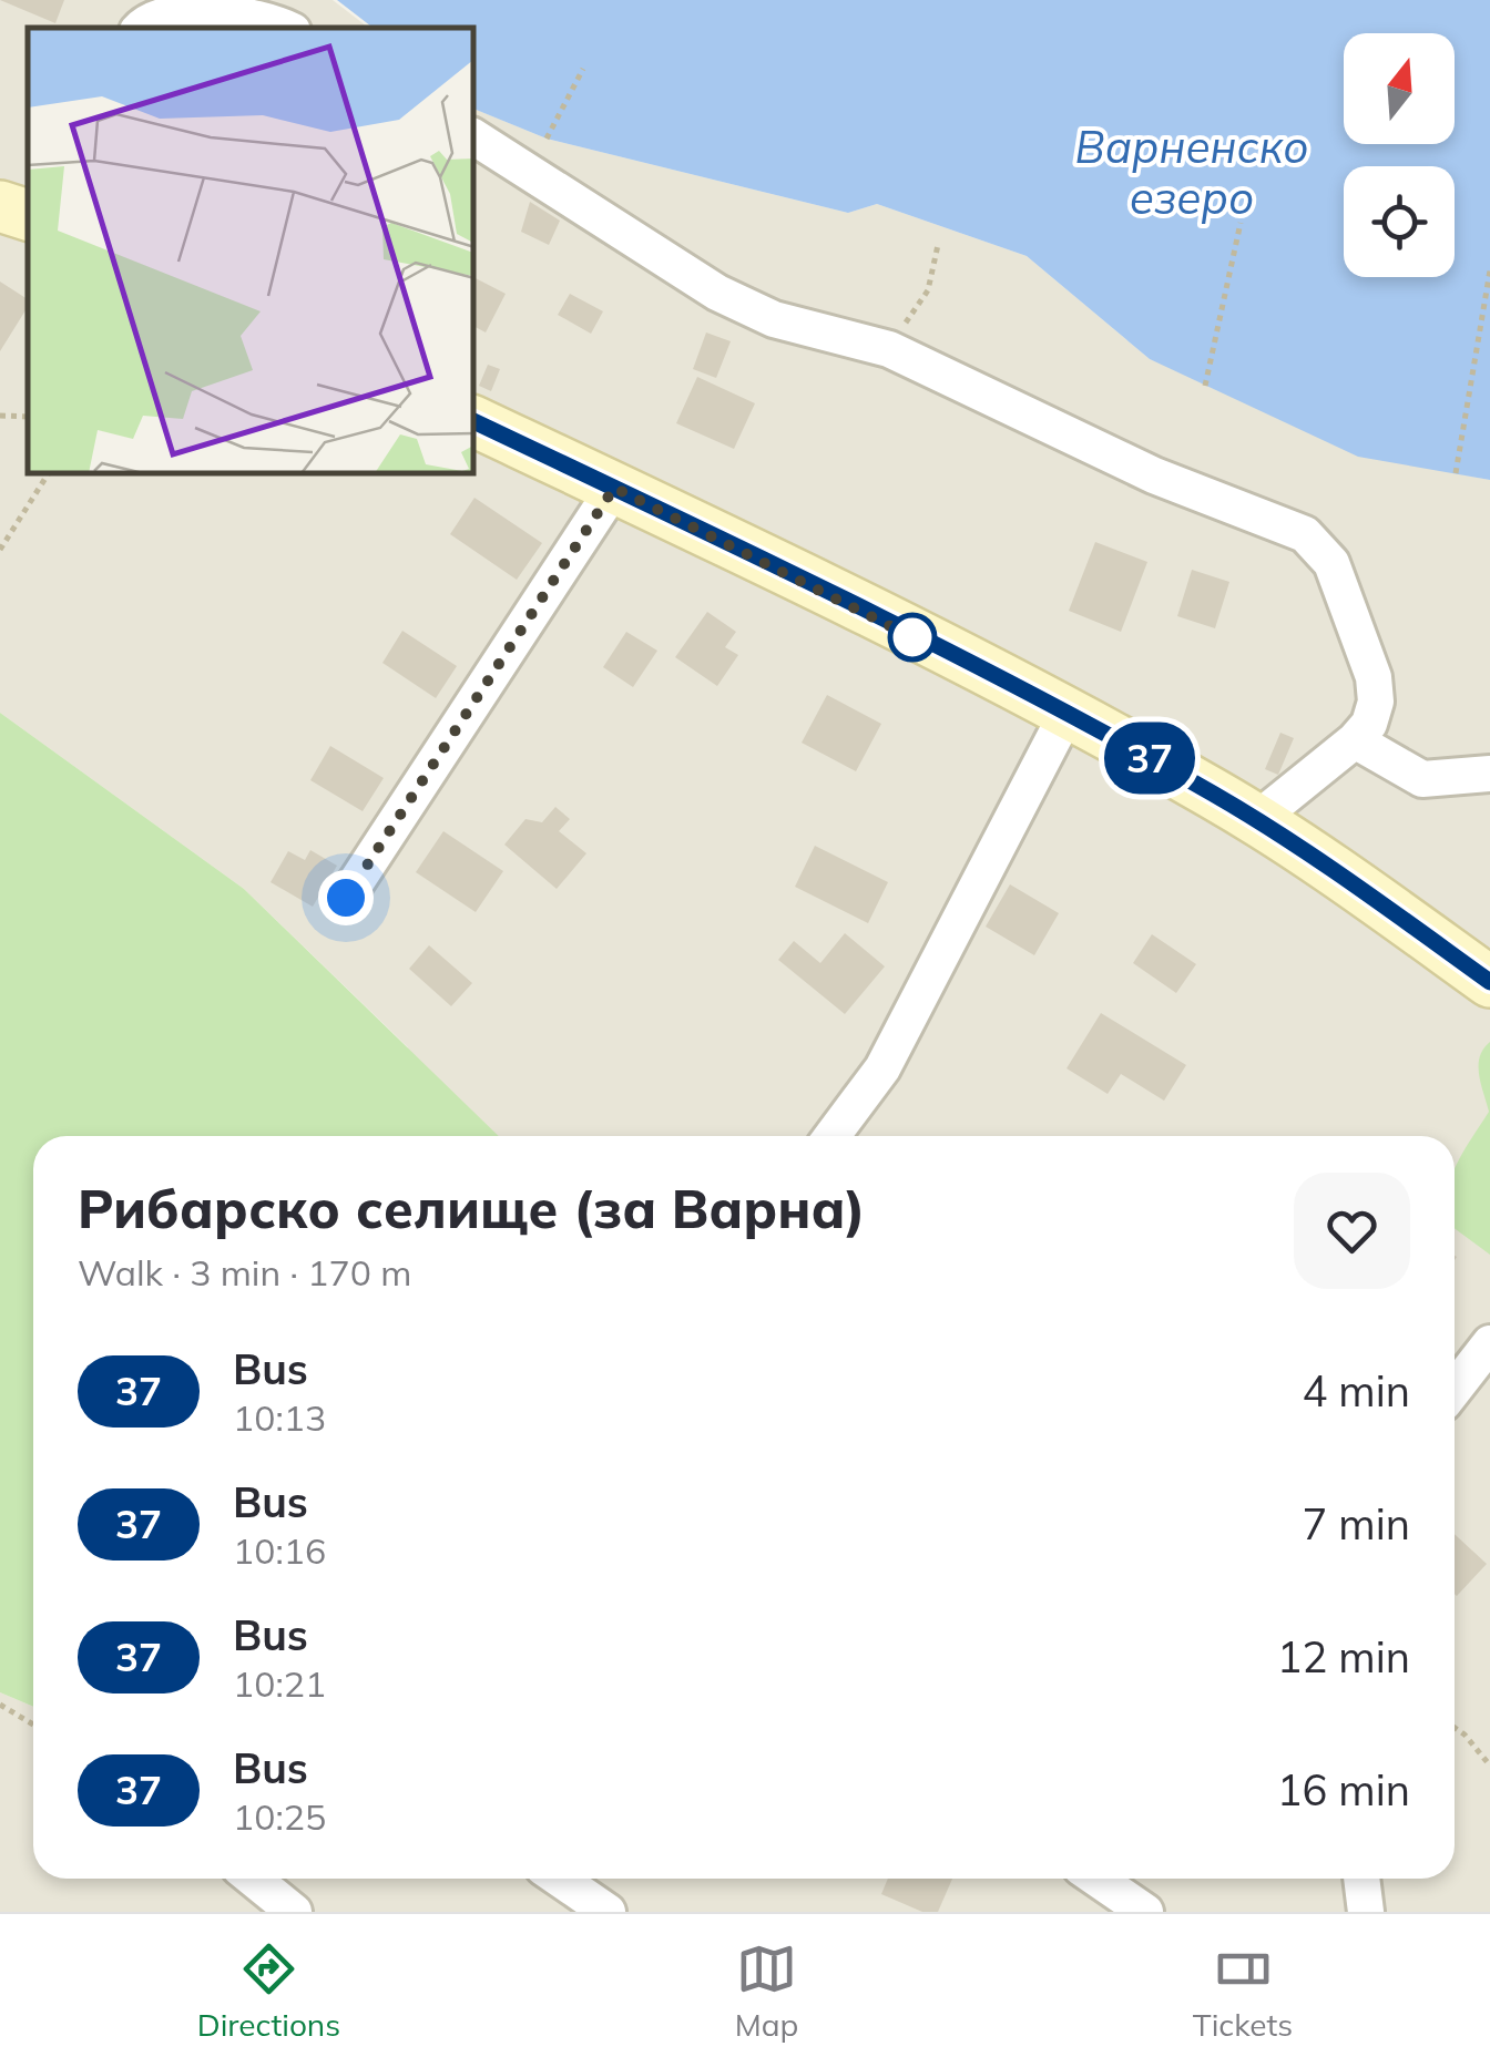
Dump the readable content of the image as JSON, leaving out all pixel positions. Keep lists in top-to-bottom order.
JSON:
{
  "water": ["Варненско езеро"],
  "lines": ["bus line 37"],
  "north": "top",
  "page": {
    "on_map": "37",
    "heading": ["Рибарско селище (за Варна)", "Walk · 3 min · 170 m"],
    "list": [
      {
        "mark": "37",
        "name": "Bus",
        "note": "10:13",
        "value": "4 min"
      },
      {
        "mark": "37",
        "name": "Bus",
        "note": "10:16",
        "value": "7 min"
      },
      {
        "mark": "37",
        "name": "Bus",
        "note": "10:21",
        "value": "12 min"
      },
      {
        "mark": "37",
        "name": "Bus",
        "note": "10:25",
        "value": "16 min"
      }
    ],
    "tabs": ["Directions", "Map", "Tickets"]
  }
}
